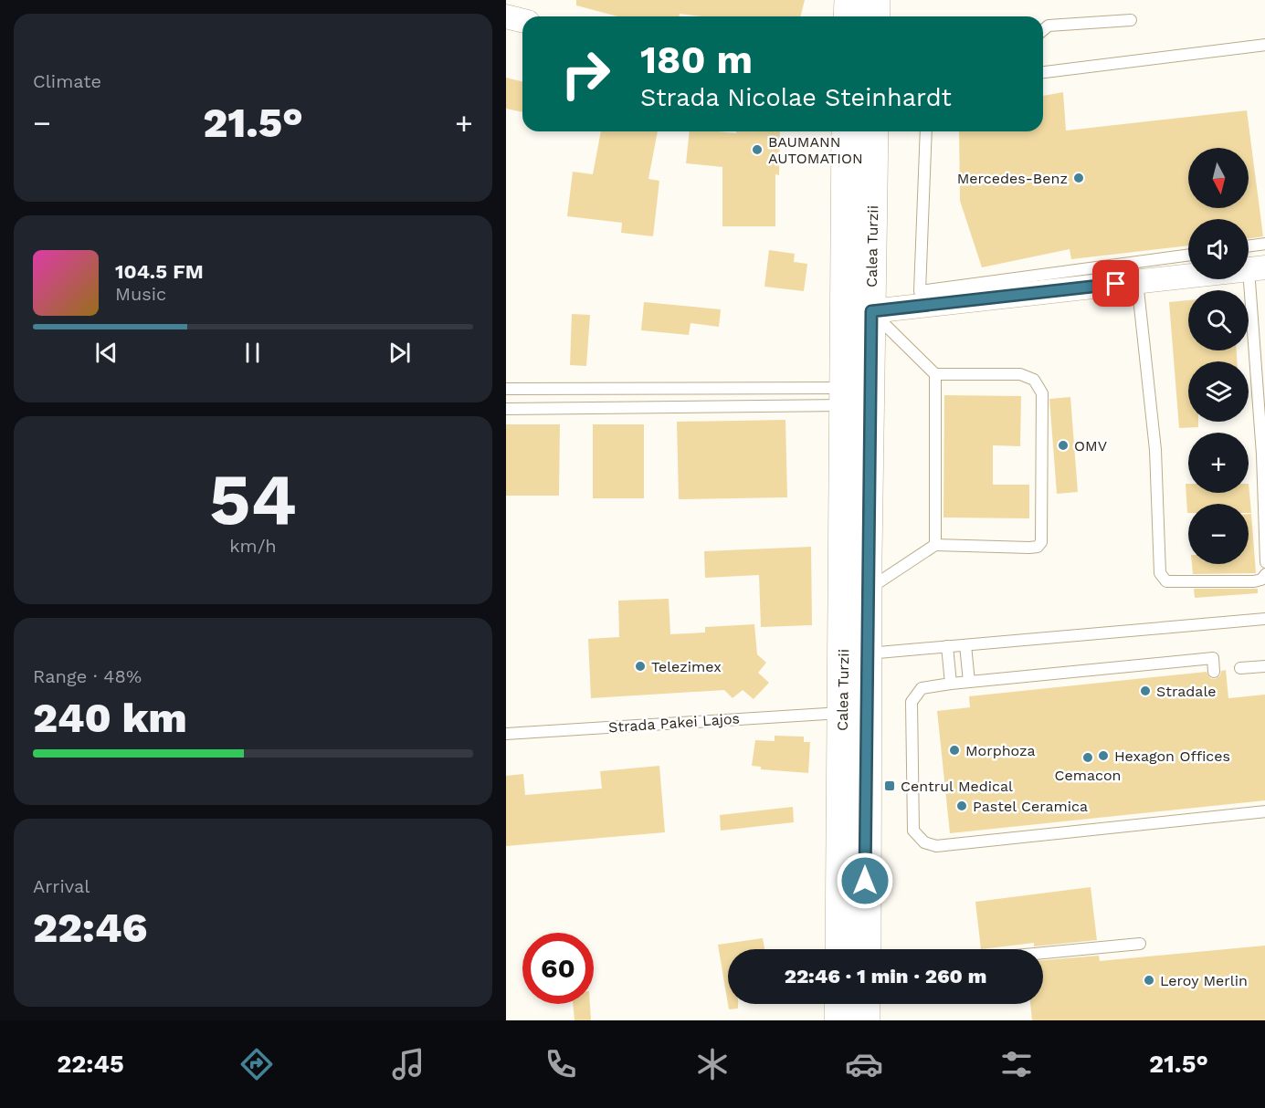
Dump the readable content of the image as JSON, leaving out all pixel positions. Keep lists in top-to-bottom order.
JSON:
{
  "streets": {
    "main road": ["Calea Turzii"],
    "lane": ["Strada Pakei Lajos"]
  },
  "crossings": [
    ["Calea Turzii", "Strada Pakei Lajos"]
  ],
  "places": {
    "other": [
      "BAUMANN AUTOMATION",
      "Mercedes-Benz",
      "OMV",
      "Telezimex",
      "Stradale",
      "Morphoza",
      "Hexagon Offices",
      "Cemacon",
      "Pastel Ceramica",
      "Leroy Merlin"
    ],
    "transit": ["Centrul Medical"]
  },
  "north": "bottom",
  "page": {
    "tile": [
      "Climate",
      ["54", "km/h"],
      ["Range · 48%", "240 km"],
      ["Arrival", "22:46"]
    ],
    "turn": ["180 m", "Strada Nicolae Steinhardt"],
    "heat": ["−", "21.5°", "+"],
    "map_buttons": ["+", "−"],
    "song": ["104.5 FM", "Music"],
    "limit": "60",
    "trip": "22:46 · 1 min · 260 m",
    "tabs": ["22:45", "21.5°"]
  }
}
